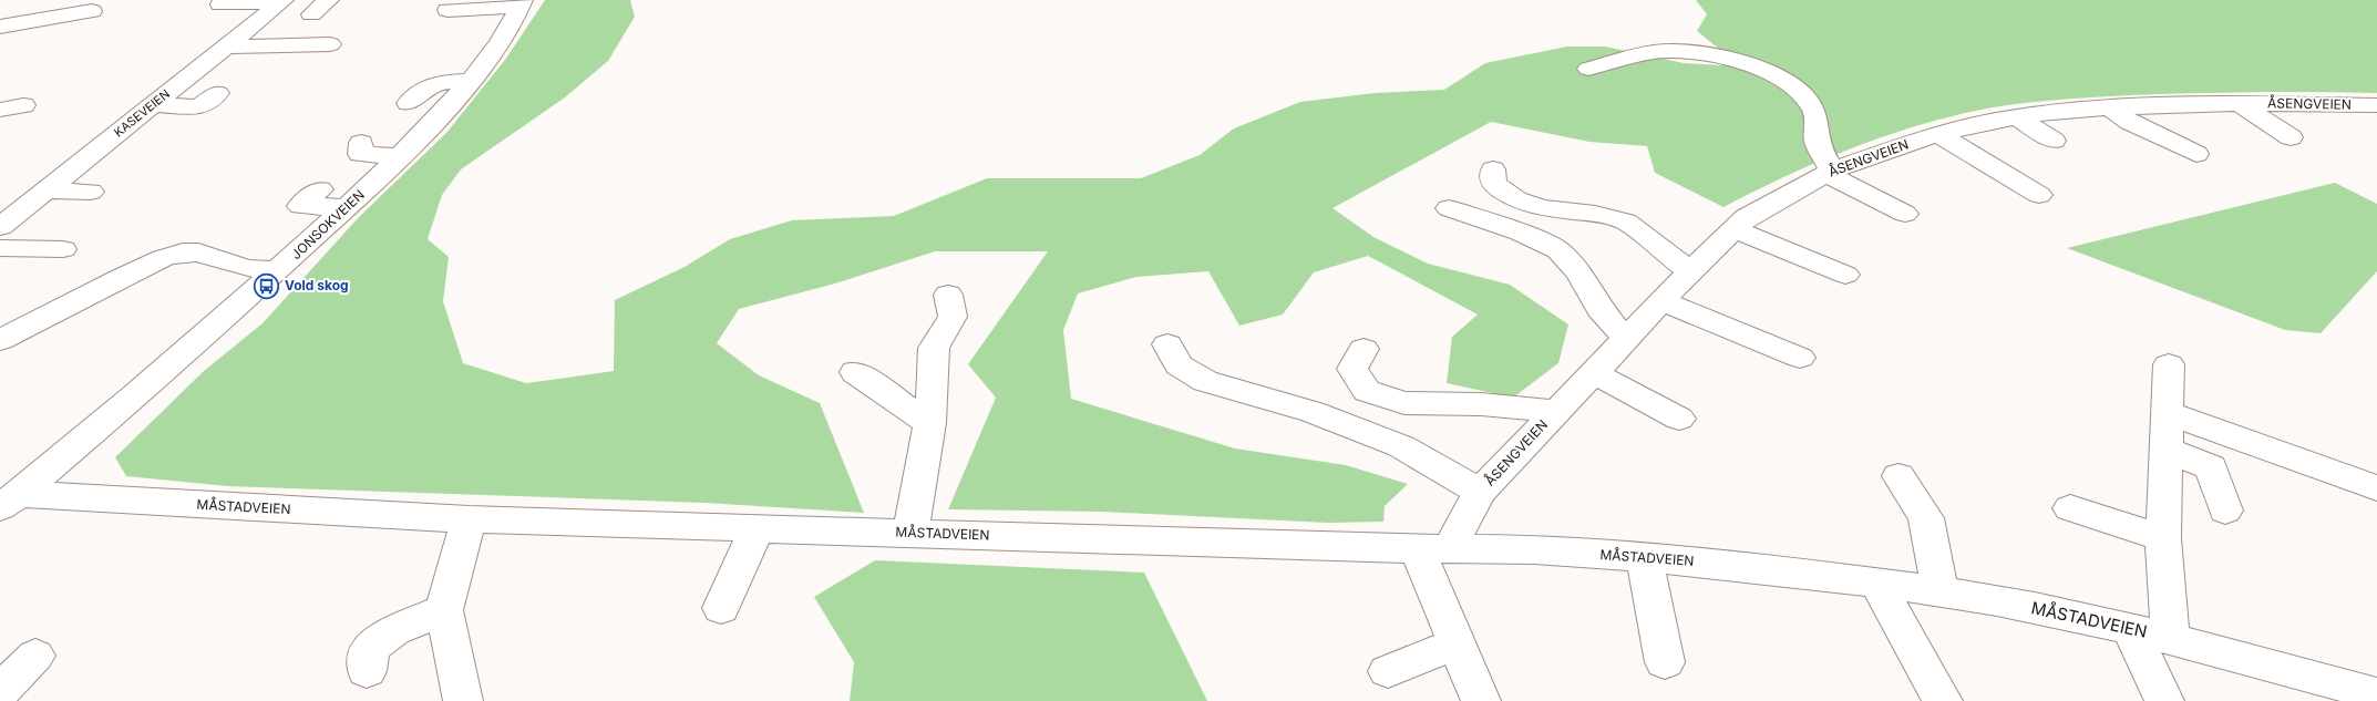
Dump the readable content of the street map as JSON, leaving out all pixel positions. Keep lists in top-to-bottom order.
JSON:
{
  "streets": {
    "street": [
      "ÅSENGVEIEN",
      "KASEVEIEN",
      "JONSOKVEIEN",
      "MÅSTADVEIEN"
    ]
  },
  "crossings": [
    ["ÅSENGVEIEN", "MÅSTADVEIEN"],
    ["JONSOKVEIEN", "MÅSTADVEIEN"]
  ],
  "places": {
    "bus stop": ["Vold skog"]
  }
}
